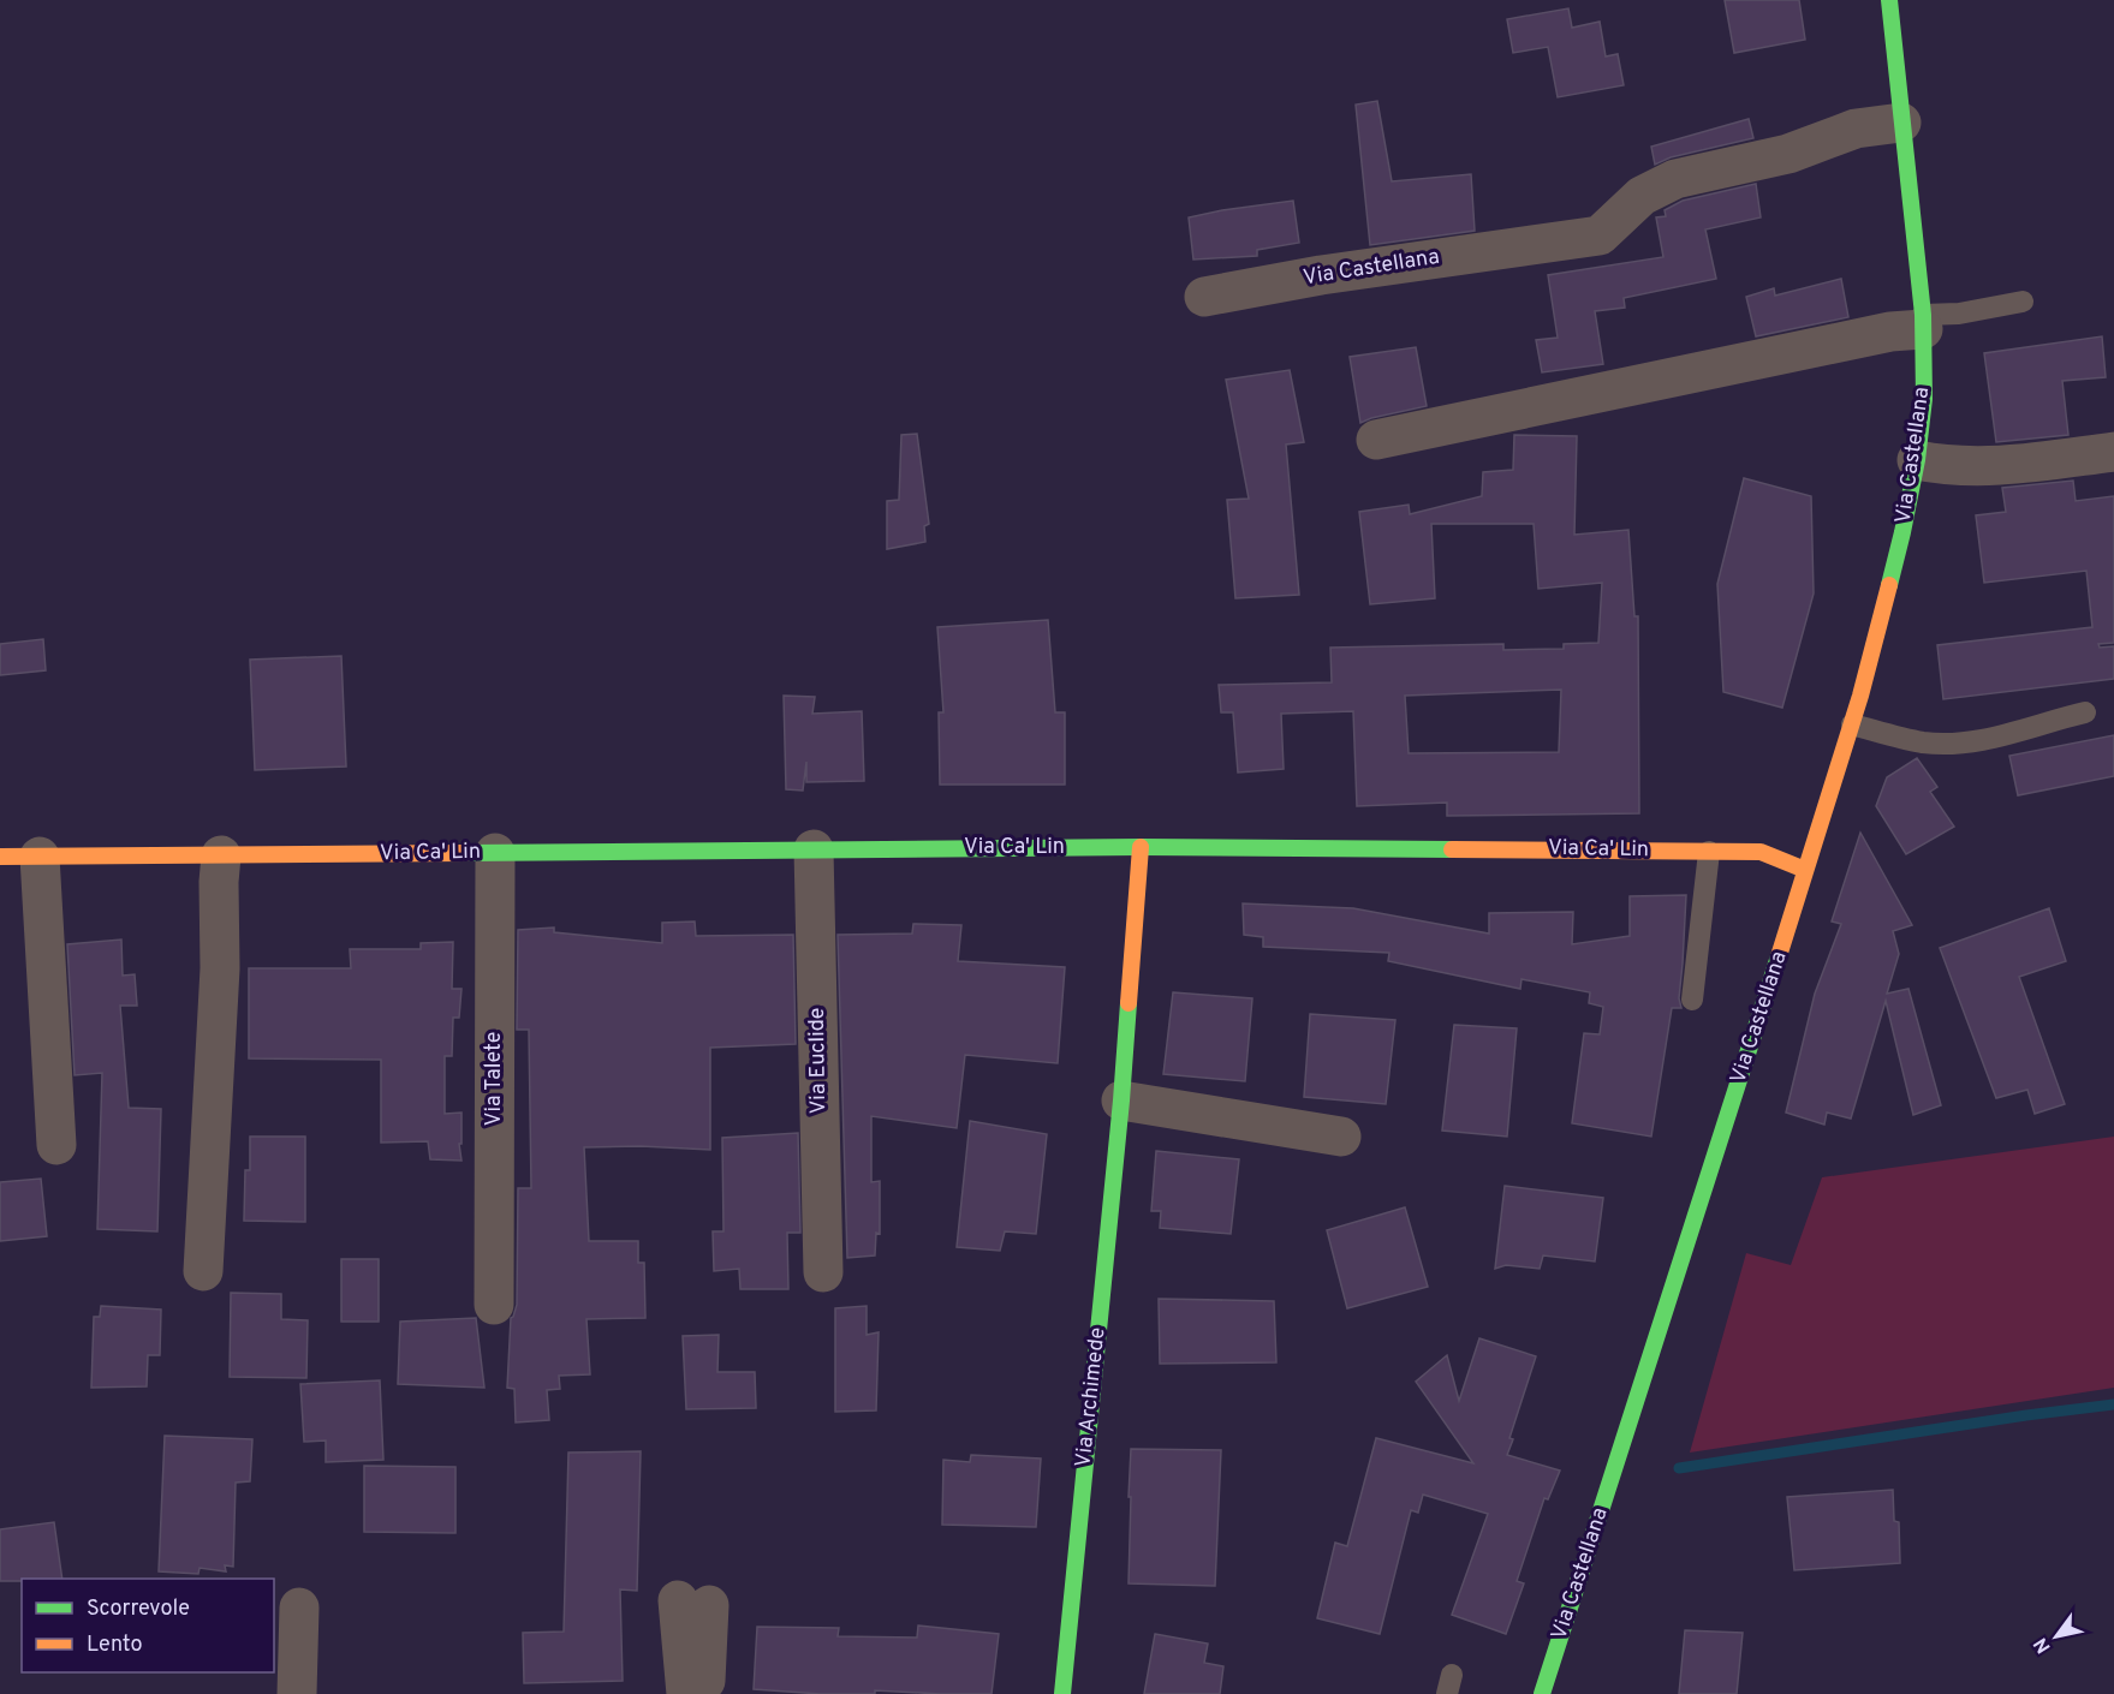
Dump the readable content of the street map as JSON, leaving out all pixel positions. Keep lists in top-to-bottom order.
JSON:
{
  "streets": {
    "street": [
      "Via Castellana",
      "Via Ca' Lin",
      "Via Euclide",
      "Via Talete",
      "Via Archimede"
    ]
  },
  "crossings": [
    ["Via Castellana", "Via Ca' Lin"],
    ["Via Ca' Lin", "Via Euclide"],
    ["Via Ca' Lin", "Via Talete"],
    ["Via Ca' Lin", "Via Archimede"]
  ],
  "legend": ["Scorrevole", "Lento"],
  "north": "bottom left"
}
